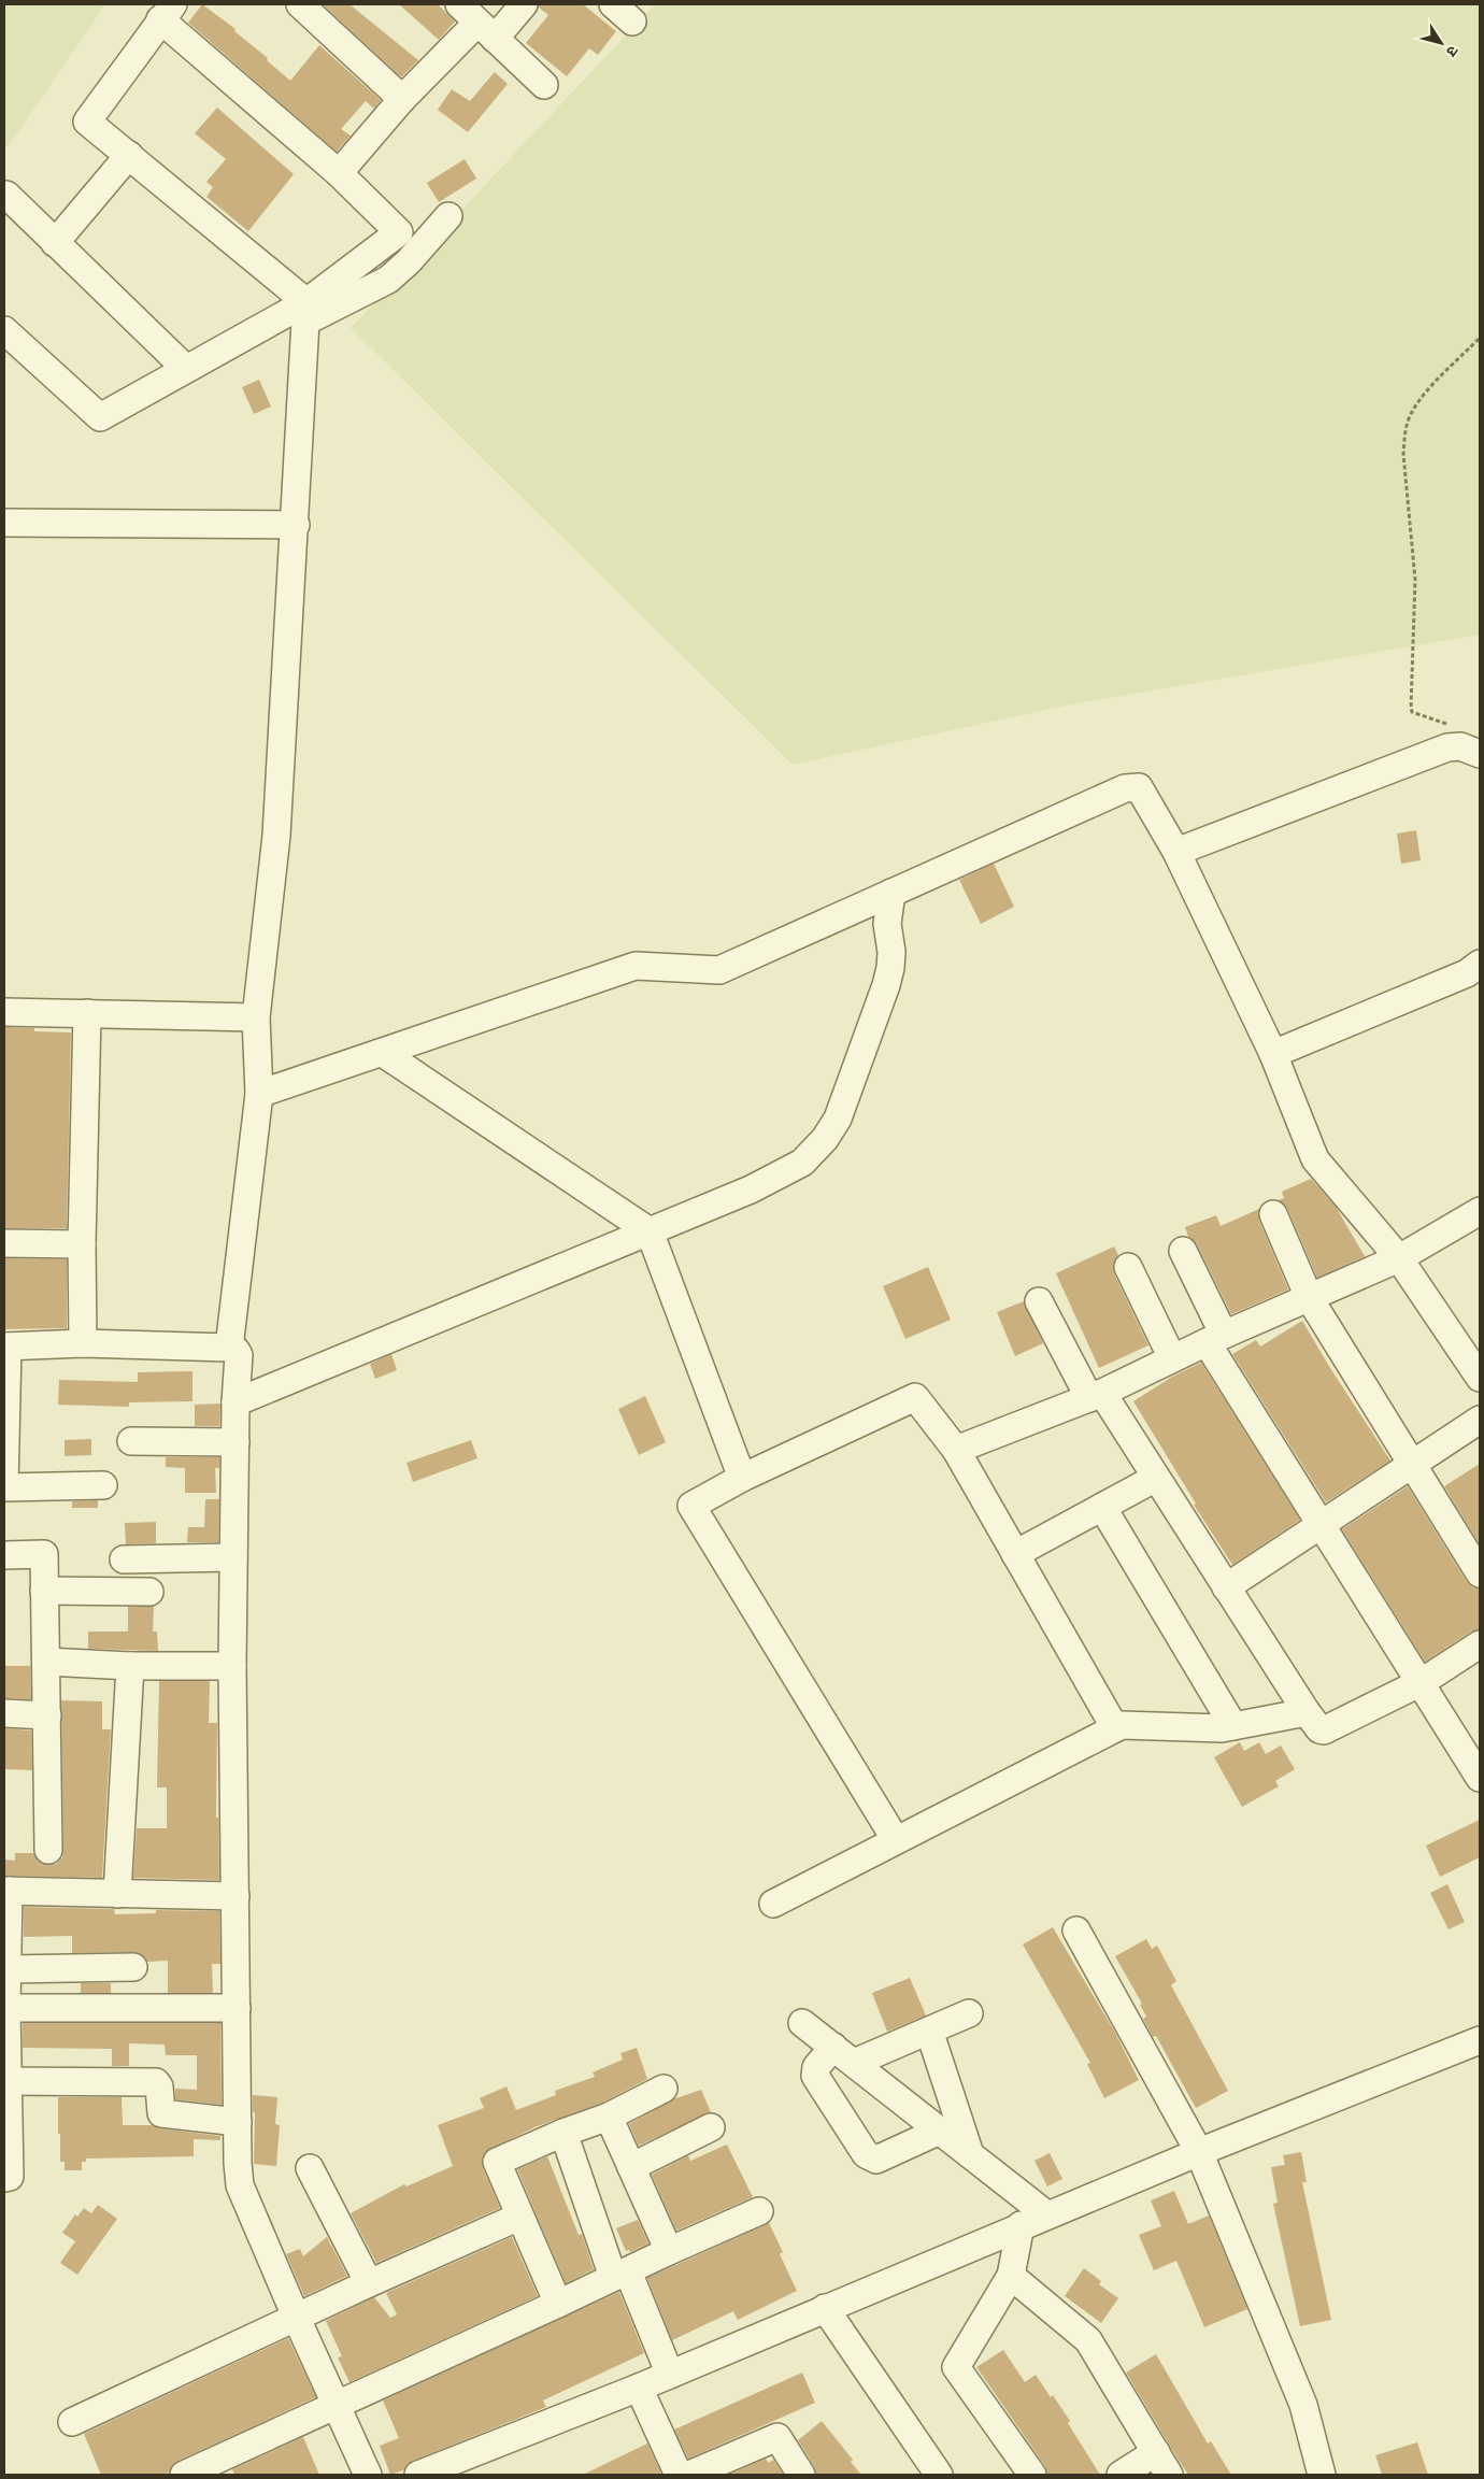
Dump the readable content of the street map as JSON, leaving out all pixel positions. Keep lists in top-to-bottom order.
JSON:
{
  "north": "bottom right"
}
